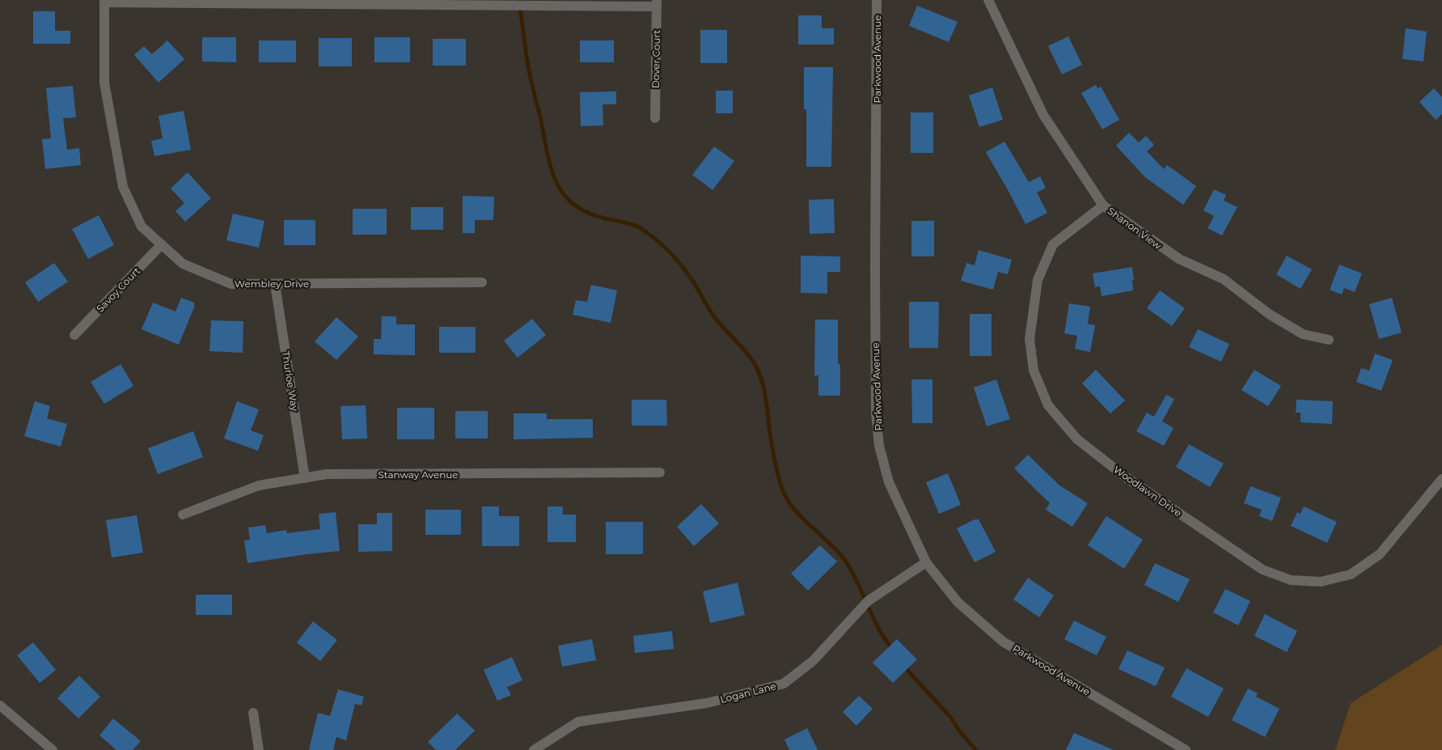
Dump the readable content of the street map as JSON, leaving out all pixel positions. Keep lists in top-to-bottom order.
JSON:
{
  "streets": {
    "street": [
      "Dover Court",
      "Parkwood Avenue",
      "Shanon View",
      "Wembley Drive",
      "Savoy Court",
      "Thurloe Way",
      "Stanway Avenue",
      "Woodlawn Drive",
      "Logan Lane"
    ]
  },
  "crossings": [
    ["Parkwood Avenue", "Logan Lane"],
    ["Shanon View", "Woodlawn Drive"],
    ["Wembley Drive", "Savoy Court"],
    ["Wembley Drive", "Thurloe Way"],
    ["Thurloe Way", "Stanway Avenue"]
  ]
}
